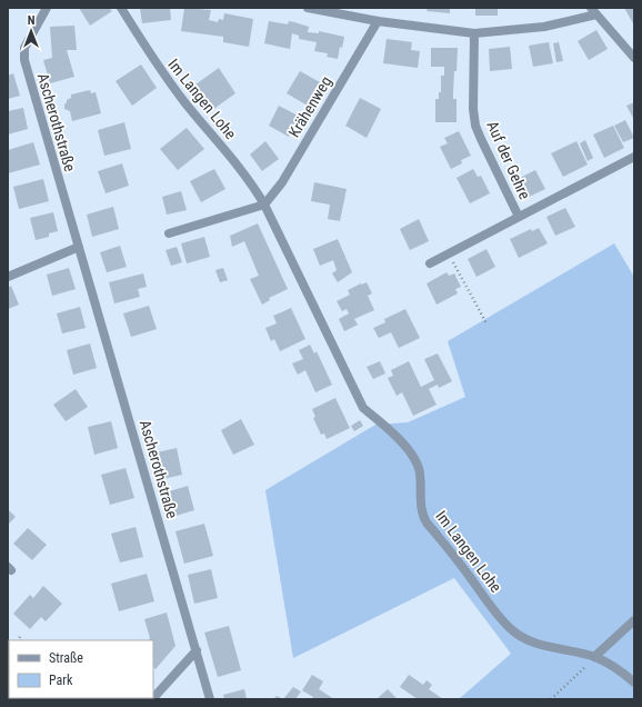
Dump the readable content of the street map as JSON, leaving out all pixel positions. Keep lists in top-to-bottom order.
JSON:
{
  "streets": {
    "street": [
      "Im Langen Lohe",
      "Krähenweg",
      "Ascherothstraße",
      "Auf der Gehre"
    ]
  },
  "crossings": [
    ["Im Langen Lohe", "Krähenweg"]
  ],
  "legend": ["Straße", "Park"],
  "north": "top"
}
